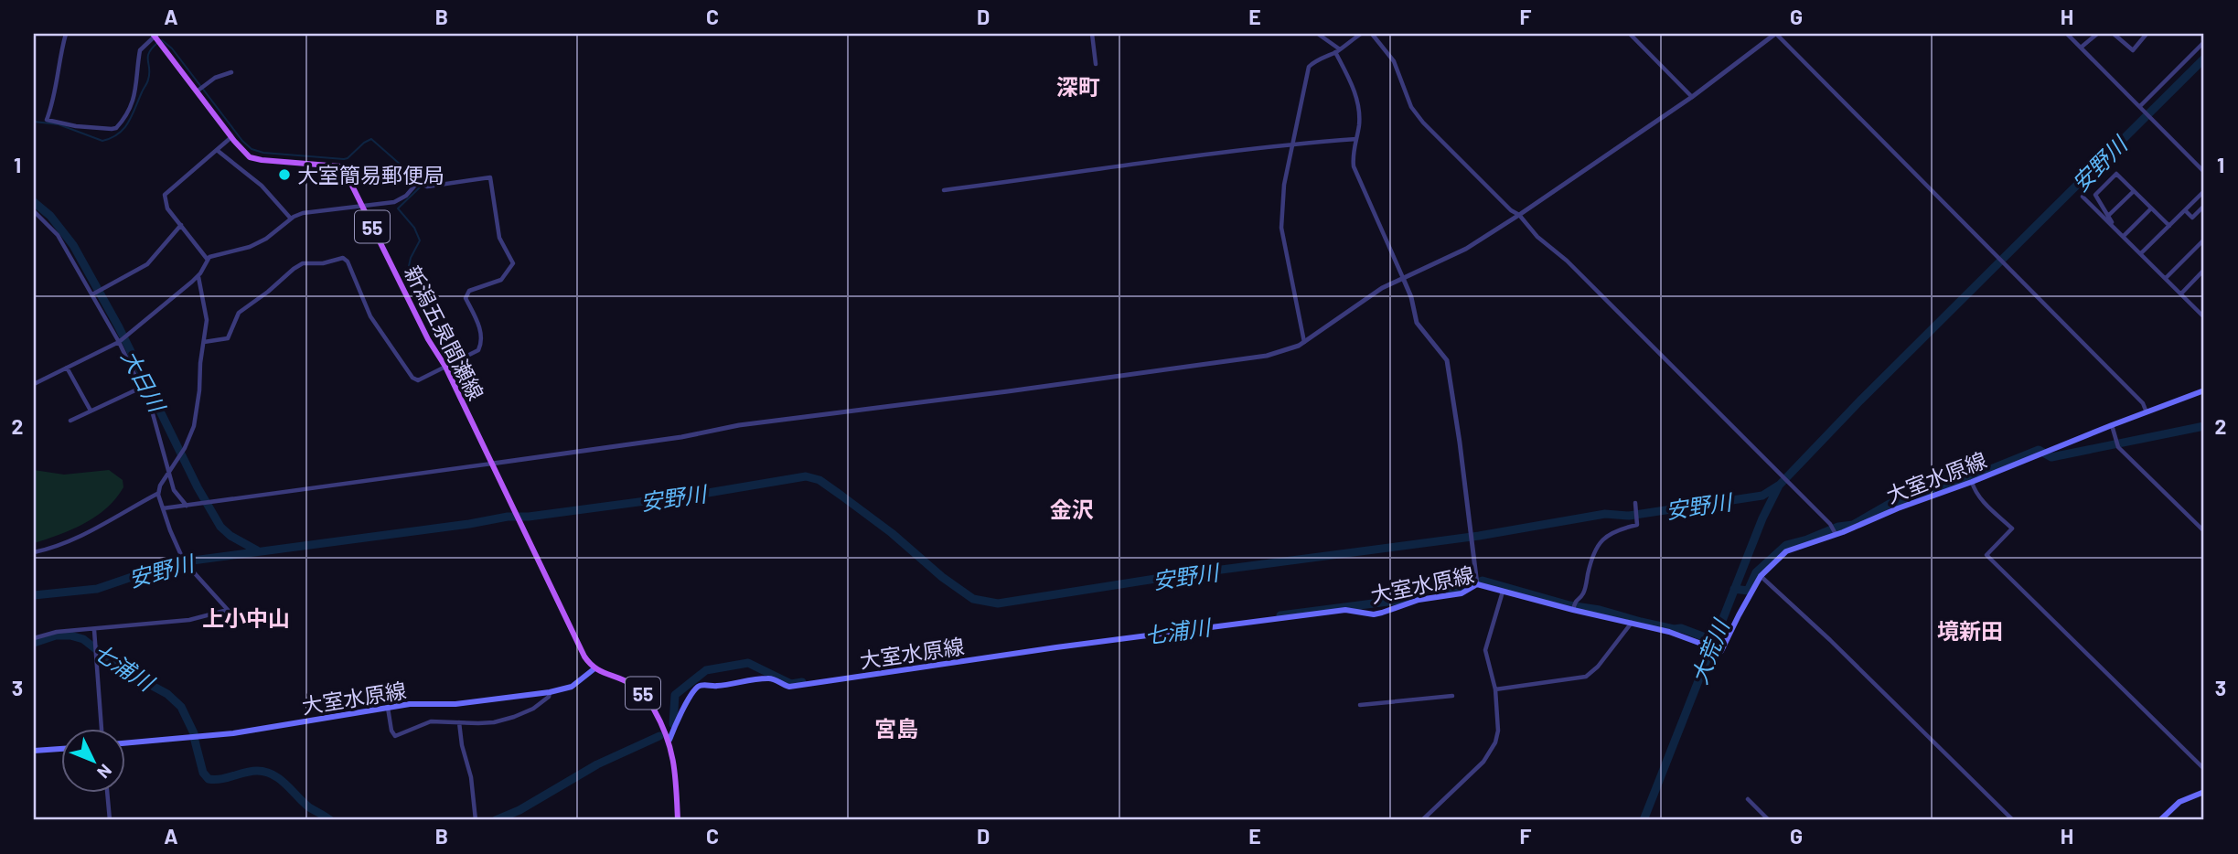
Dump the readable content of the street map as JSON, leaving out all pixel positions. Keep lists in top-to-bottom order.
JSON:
{
  "streets": {
    "main road": ["55", "新潟五泉間瀬線", "大室水原線"]
  },
  "crossings": [
    ["55", "新潟五泉間瀬線"],
    ["55", "大室水原線"],
    ["新潟五泉間瀬線", "大室水原線"]
  ],
  "districts": [
    "深町",
    "金沢",
    "上小中山",
    "境新田",
    "宮島"
  ],
  "water": [
    "安野川",
    "大日川",
    "七浦川",
    "大荒川"
  ],
  "places": ["大室簡易郵便局"],
  "north": "bottom right",
  "grid": {
    "columns": [
      "A",
      "B",
      "C",
      "D",
      "E",
      "F",
      "G",
      "H"
    ],
    "rows": ["1", "2", "3"]
  }
}
